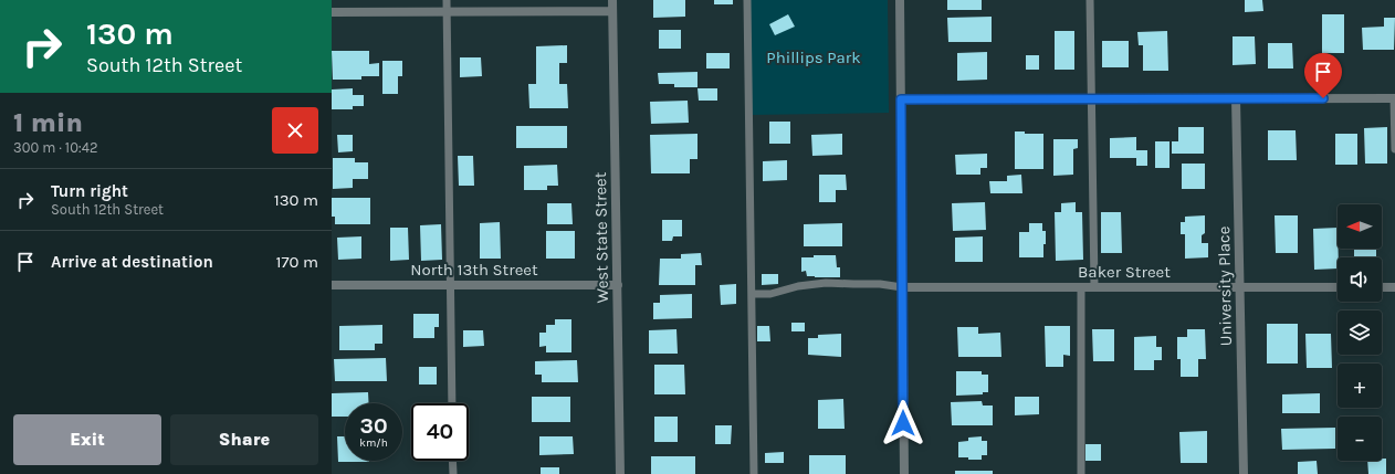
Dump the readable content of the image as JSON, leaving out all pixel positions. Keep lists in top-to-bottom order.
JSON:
{
  "streets": {
    "street": [
      "West State Street",
      "North 13th Street",
      "Baker Street",
      "University Place"
    ]
  },
  "crossings": [
    ["West State Street", "North 13th Street"],
    ["Baker Street", "University Place"]
  ],
  "parks": ["Phillips Park"],
  "north": "left",
  "page": {
    "turn": ["130 m", "South 12th Street"],
    "heading": ["1 min", "300 m · 10:42"],
    "list": [
      {
        "name": "Turn right",
        "note": "South 12th Street",
        "value": "130 m"
      },
      {
        "name": "Arrive at destination",
        "value": "170 m"
      }
    ],
    "map_buttons": ["+", "−"],
    "speed": "30 km/h",
    "limit": "40",
    "buttons": ["Exit", "Share"]
  }
}
